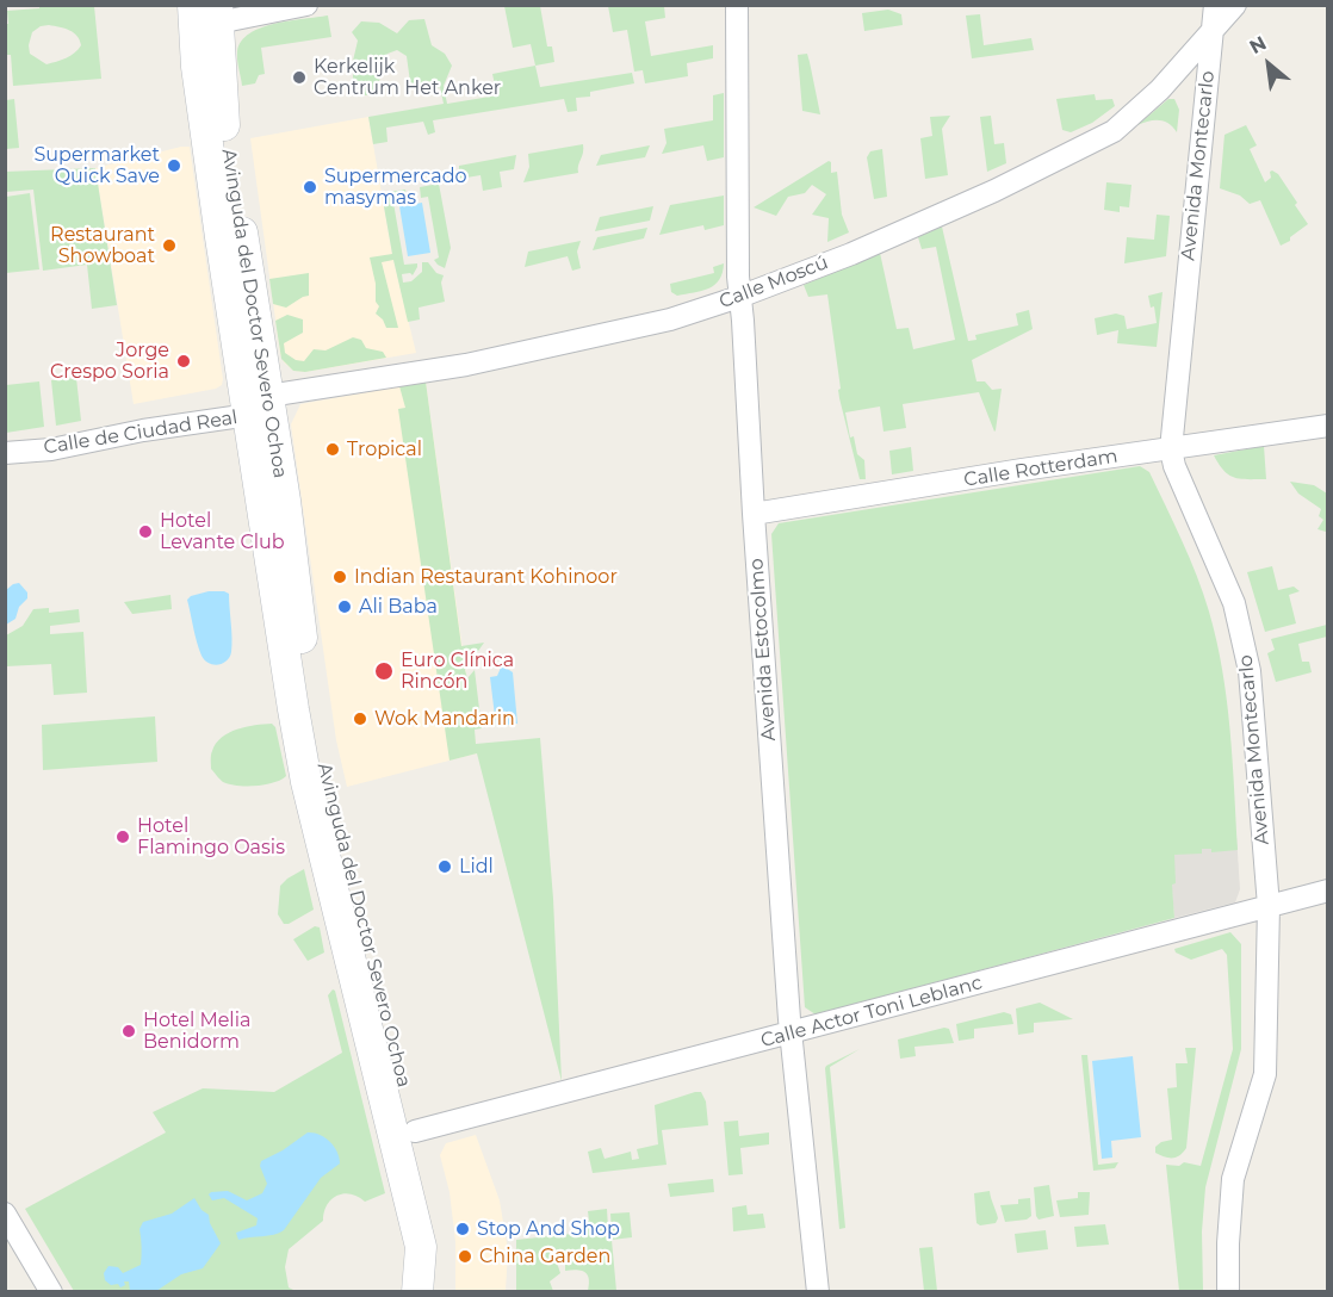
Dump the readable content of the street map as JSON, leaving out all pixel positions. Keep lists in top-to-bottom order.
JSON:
{
  "streets": {
    "street": [
      "Avenida Montecarlo",
      "Calle Moscú",
      "Avinguda del Doctor Severo Ochoa",
      "Calle de Ciudad Real",
      "Calle Rotterdam",
      "Avenida Estocolmo",
      "Calle Actor Toni Leblanc"
    ]
  },
  "crossings": [
    ["Avenida Montecarlo", "Calle Moscú"],
    ["Avenida Montecarlo", "Calle Rotterdam"],
    ["Avenida Montecarlo", "Calle Actor Toni Leblanc"],
    ["Calle Moscú", "Avinguda del Doctor Severo Ochoa"],
    ["Calle Moscú", "Calle de Ciudad Real"],
    ["Calle Moscú", "Avenida Estocolmo"],
    ["Avinguda del Doctor Severo Ochoa", "Calle de Ciudad Real"],
    ["Avinguda del Doctor Severo Ochoa", "Calle Actor Toni Leblanc"],
    ["Calle Rotterdam", "Avenida Estocolmo"],
    ["Avenida Estocolmo", "Calle Actor Toni Leblanc"]
  ],
  "places": [
    "Kerkelijk Centrum Het Anker",
    "Supermarket Quick Save",
    "Supermercado masymas",
    "Restaurant Showboat",
    "Jorge Crespo Soria",
    "Tropical",
    "Hotel Levante Club",
    "Indian Restaurant Kohinoor",
    "Ali Baba",
    "Euro Clínica Rincón",
    "Wok Mandarin",
    "Hotel Flamingo Oasis",
    "Lidl",
    "Hotel Melia Benidorm",
    "Stop And Shop",
    "China Garden"
  ],
  "north": "top left"
}
